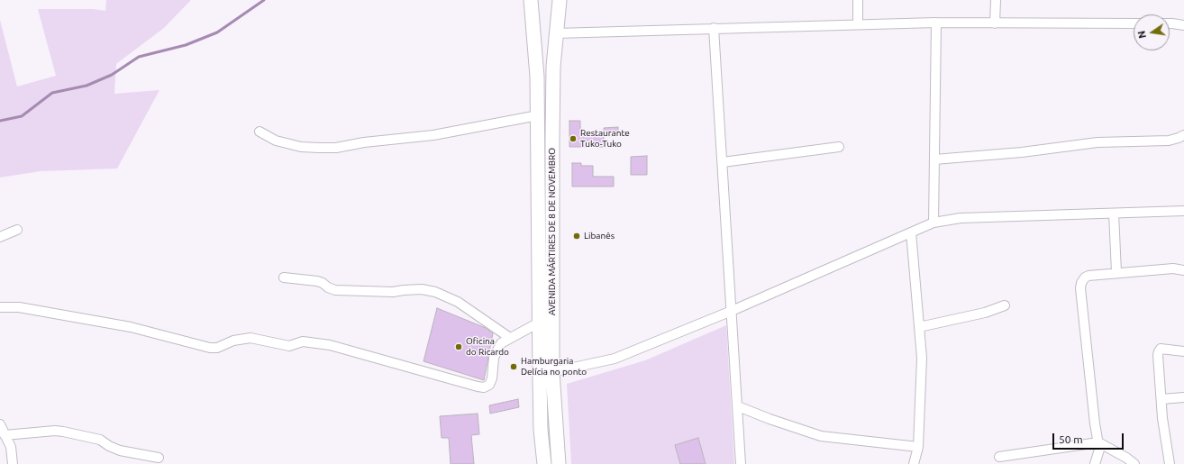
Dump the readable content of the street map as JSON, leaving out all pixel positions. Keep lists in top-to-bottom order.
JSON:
{
  "streets": {
    "main road": ["AVENIDA MÁRTIRES DE 8 DE NOVEMBRO"]
  },
  "places": [
    "Restaurante Tuko-Tuko",
    "Libanês",
    "Oficina do Ricardo",
    "Hamburgaria Delícia no ponto"
  ],
  "scale_bar": "50 m",
  "north": "left"
}
